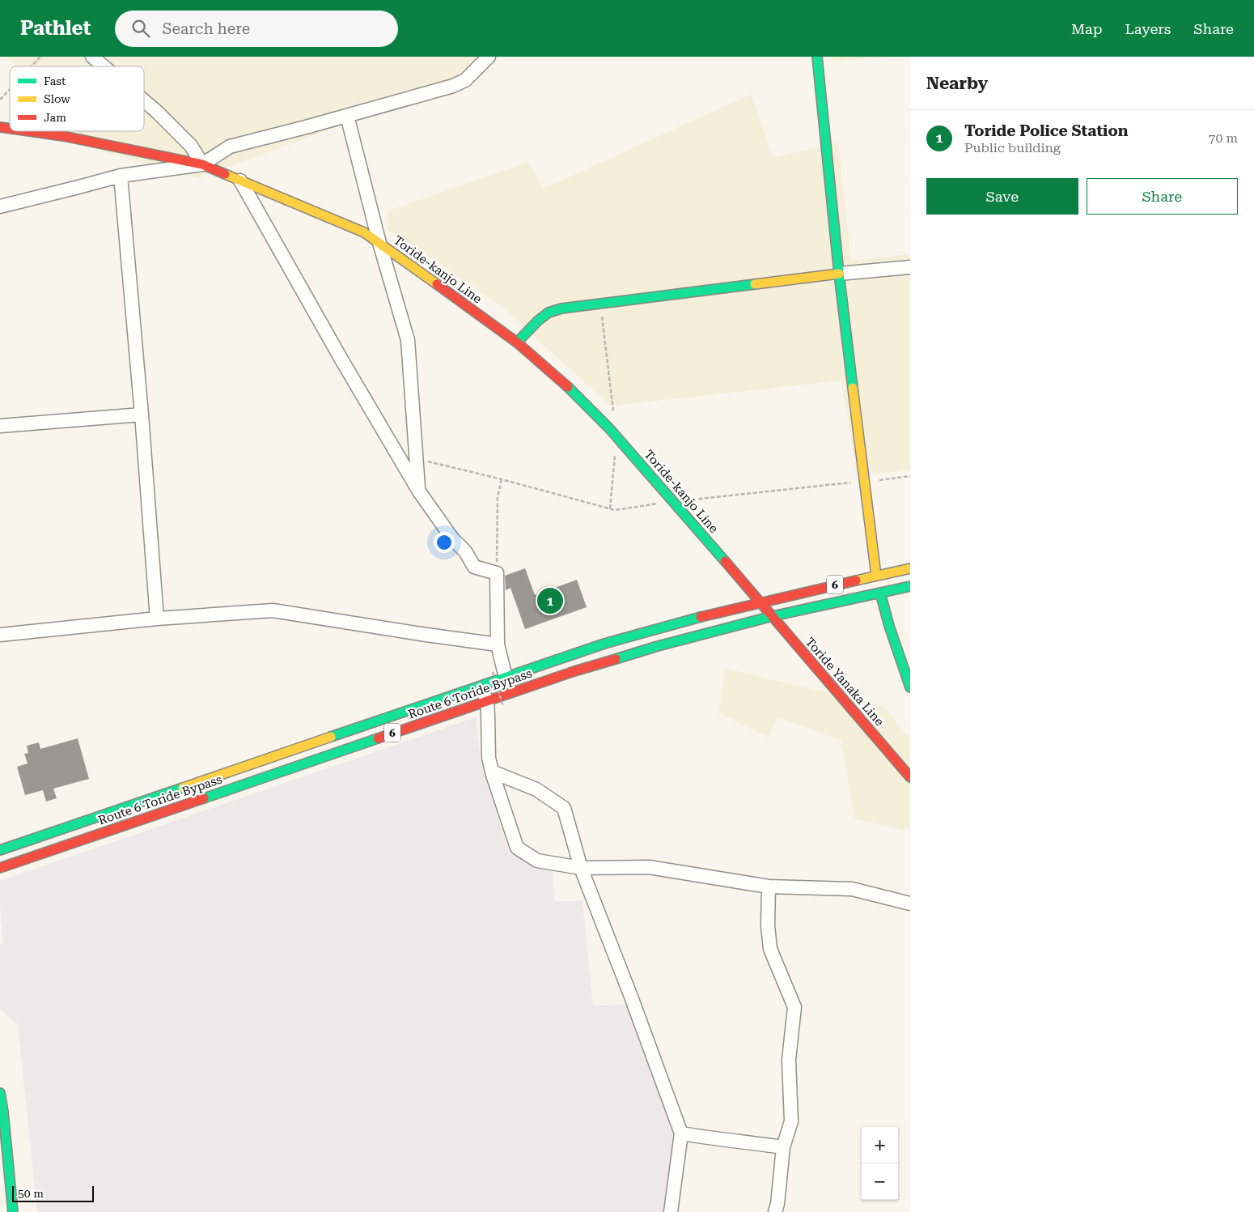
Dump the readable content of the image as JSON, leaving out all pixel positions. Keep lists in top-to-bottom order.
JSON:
{
  "streets": {
    "main road": [
      "Toride-kanjo Line",
      "6",
      "Toride Yanaka Line",
      "Route 6 Toride Bypass"
    ]
  },
  "crossings": [
    ["Toride-kanjo Line", "Toride Yanaka Line"],
    ["Toride-kanjo Line", "Route 6 Toride Bypass"],
    ["Toride Yanaka Line", "Route 6 Toride Bypass"]
  ],
  "legend": ["Fast", "Slow", "Jam"],
  "scale_bar": "50 m",
  "page": {
    "header": "Pathlet",
    "search": "Search here",
    "nav": ["Map", "Layers", "Share"],
    "heading": "Nearby",
    "list": [
      {
        "mark": "1",
        "name": "Toride Police Station",
        "note": "Public building",
        "value": "70 m"
      }
    ],
    "buttons": ["Save", "Share"],
    "pins": "1",
    "map_buttons": ["+", "−"],
    "scale": "50 m"
  }
}
